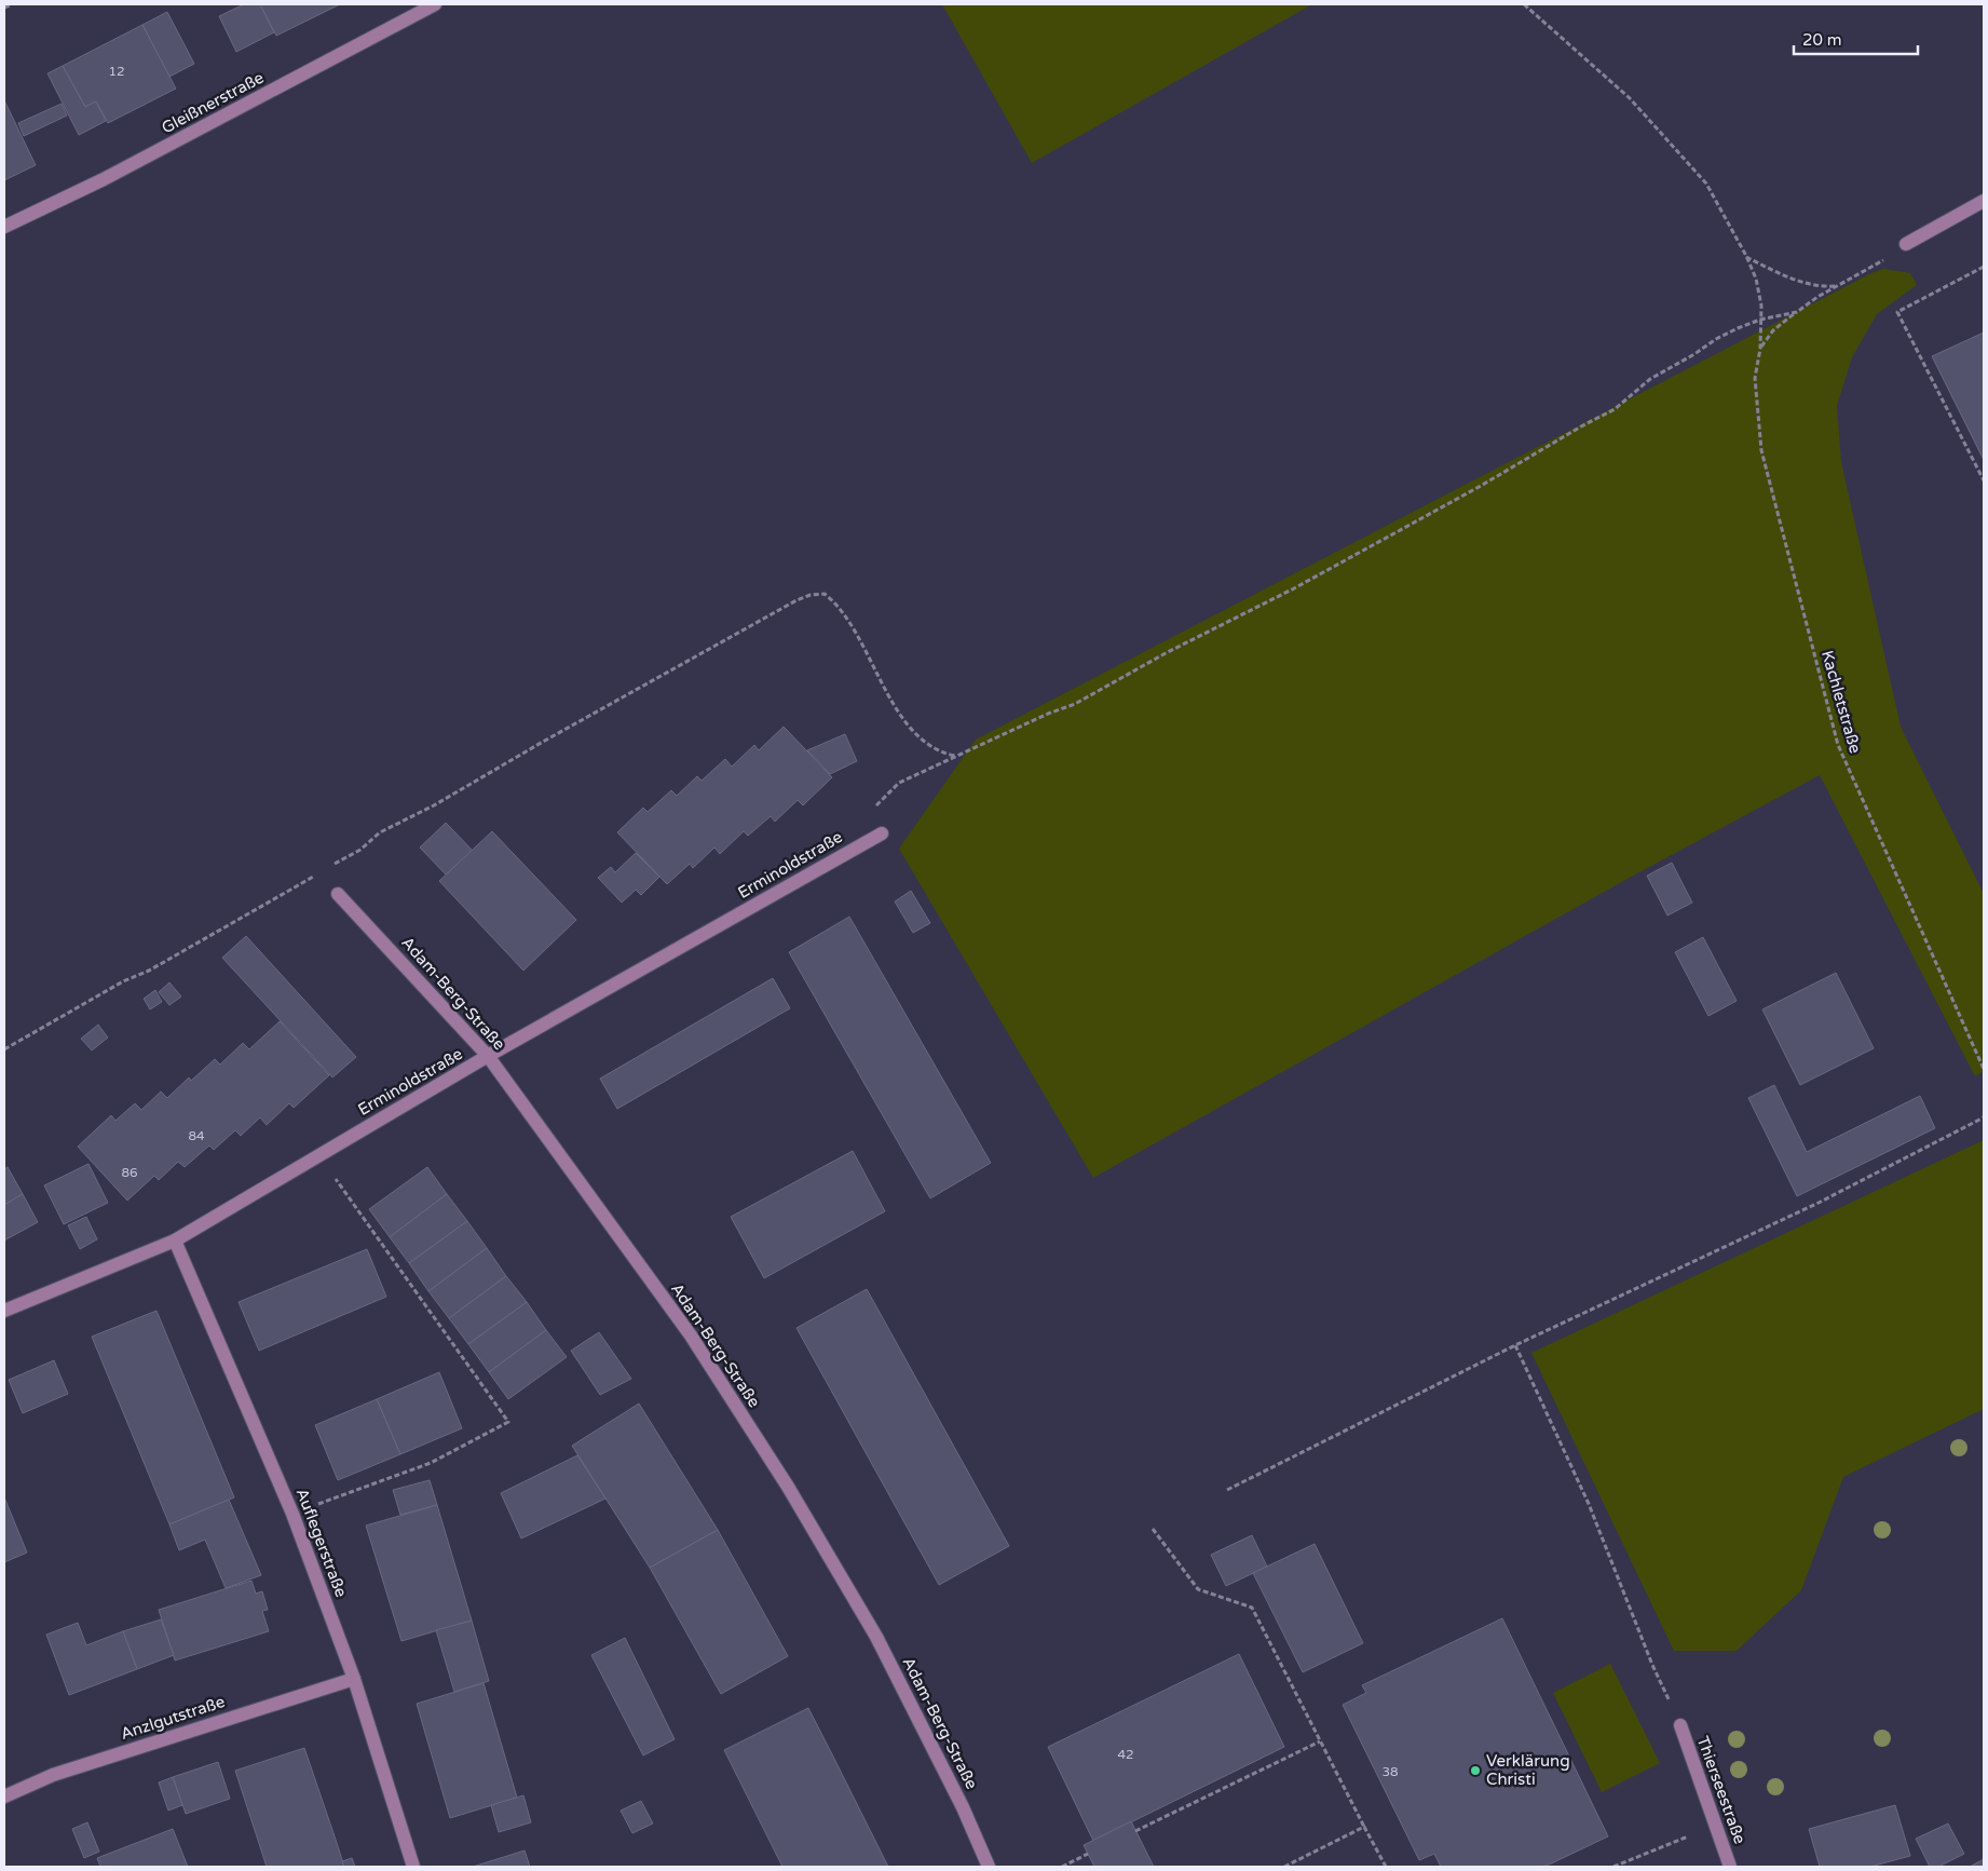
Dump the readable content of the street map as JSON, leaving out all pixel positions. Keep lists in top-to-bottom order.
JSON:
{
  "streets": {
    "street": [
      "Gleißnerstraße",
      "Erminoldstraße",
      "Adam-Berg-Straße",
      "Auflegerstraße",
      "Anzlgutstraße",
      "Thierseestraße"
    ],
    "path": ["Kachletstraße"]
  },
  "crossings": [
    ["Erminoldstraße", "Adam-Berg-Straße"],
    ["Erminoldstraße", "Auflegerstraße"],
    ["Auflegerstraße", "Anzlgutstraße"]
  ],
  "places": ["Verklärung Christi"],
  "house_numbers": [
    "12",
    "84",
    "86",
    "42",
    "38"
  ],
  "scale_bar": "20 m"
}
